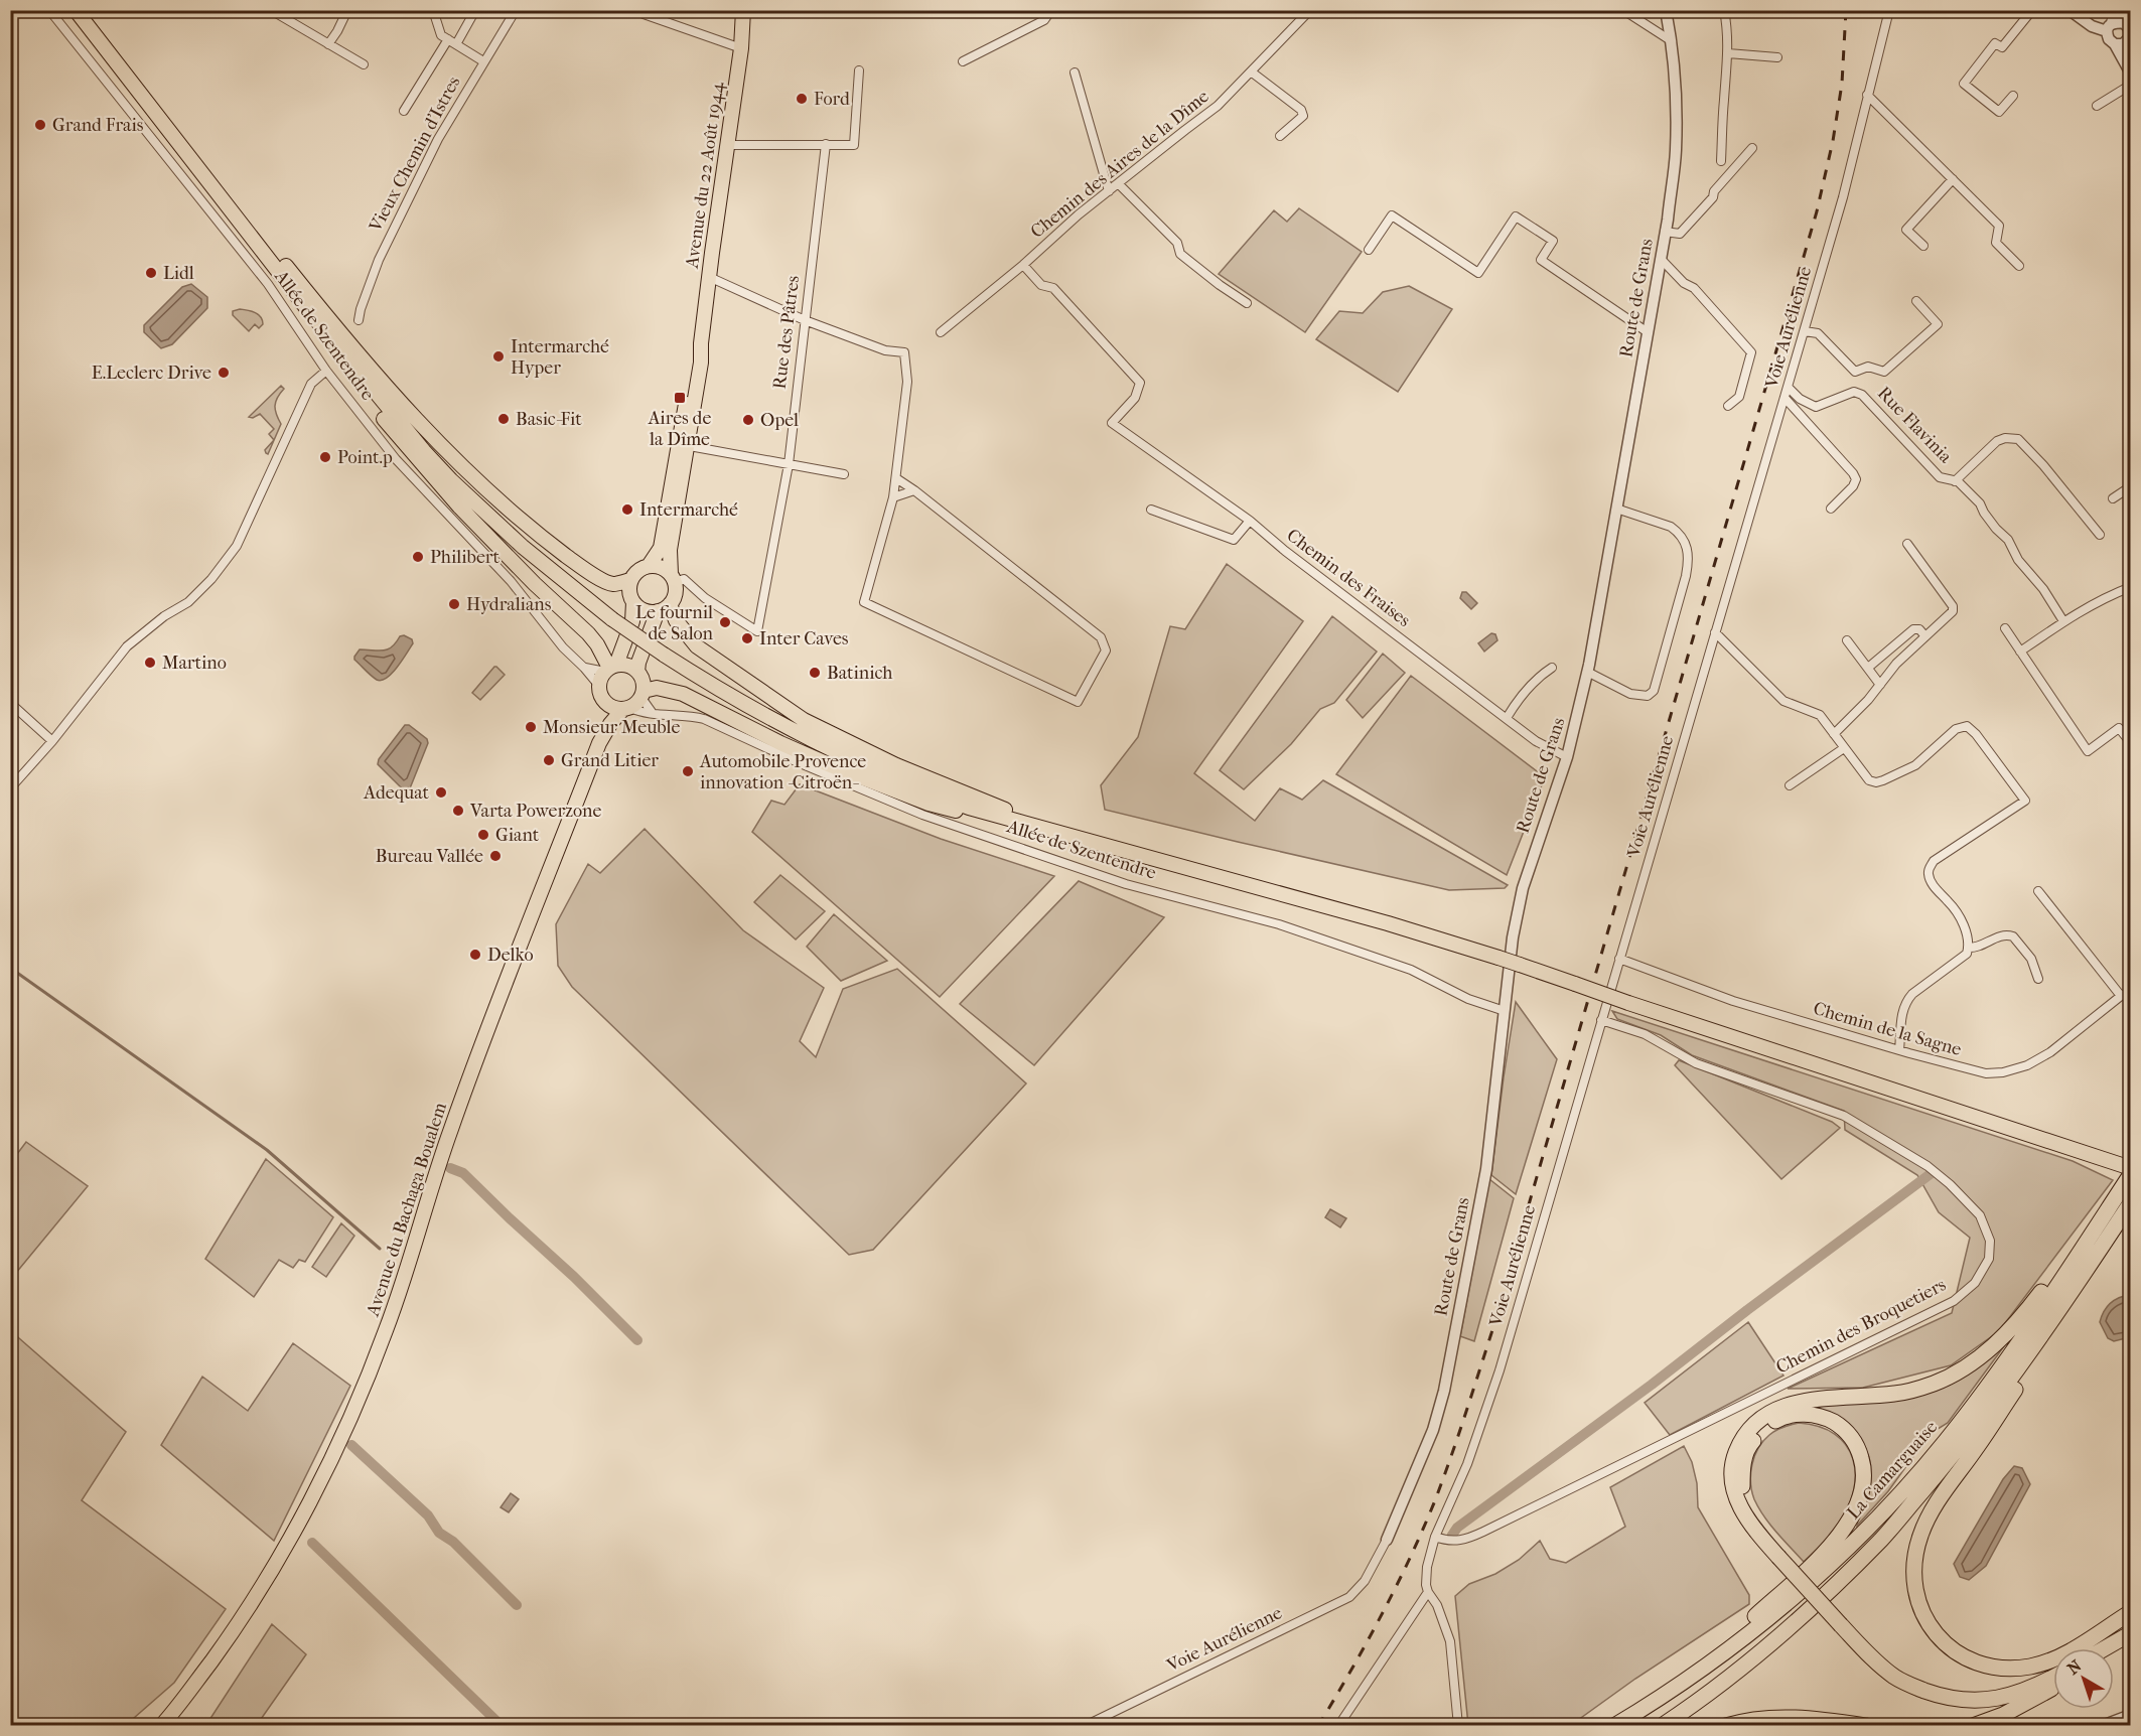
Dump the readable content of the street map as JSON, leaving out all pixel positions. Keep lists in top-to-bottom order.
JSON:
{
  "streets": {
    "highway": ["La Camarguaise"],
    "main road": ["Avenue du 22 Août 1944", "Avenue du Bachaga Boualem"],
    "street": [
      "Vieux Chemin d'Istres",
      "Chemin des Aires de la Dîme",
      "Route de Grans",
      "Voie Aurélienne",
      "Rue des Pâtres",
      "Allée de Szentendre",
      "Rue Flavinia",
      "Chemin des Fraises",
      "Chemin de la Sagne",
      "Chemin des Broquetiers"
    ]
  },
  "crossings": [
    ["Chemin des Aires de la Dîme", "Chemin des Fraises"],
    ["Avenue du 22 Août 1944", "Rue des Pâtres"],
    ["Route de Grans", "Voie Aurélienne"],
    ["Route de Grans", "Allée de Szentendre"],
    ["Route de Grans", "Chemin des Fraises"],
    ["Voie Aurélienne", "Rue Flavinia"],
    ["Voie Aurélienne", "Chemin de la Sagne"],
    ["Voie Aurélienne", "Chemin des Broquetiers"]
  ],
  "places": {
    "other": [
      "Ford",
      "Grand Frais",
      "Lidl",
      "Intermarché Hyper",
      "E.Leclerc Drive",
      "Basic-Fit",
      "Opel",
      "Point.p",
      "Intermarché",
      "Philibert",
      "Hydralians",
      "Le fournil de Salon",
      "Inter Caves",
      "Martino",
      "Batinich",
      "Monsieur Meuble",
      "Grand Litier",
      "Automobile Provence innovation -Citroën-",
      "Adequat",
      "Varta Powerzone",
      "Giant",
      "Bureau Vallée",
      "Delko"
    ],
    "transit": ["Aires de la Dîme"]
  },
  "north": "top left"
}
